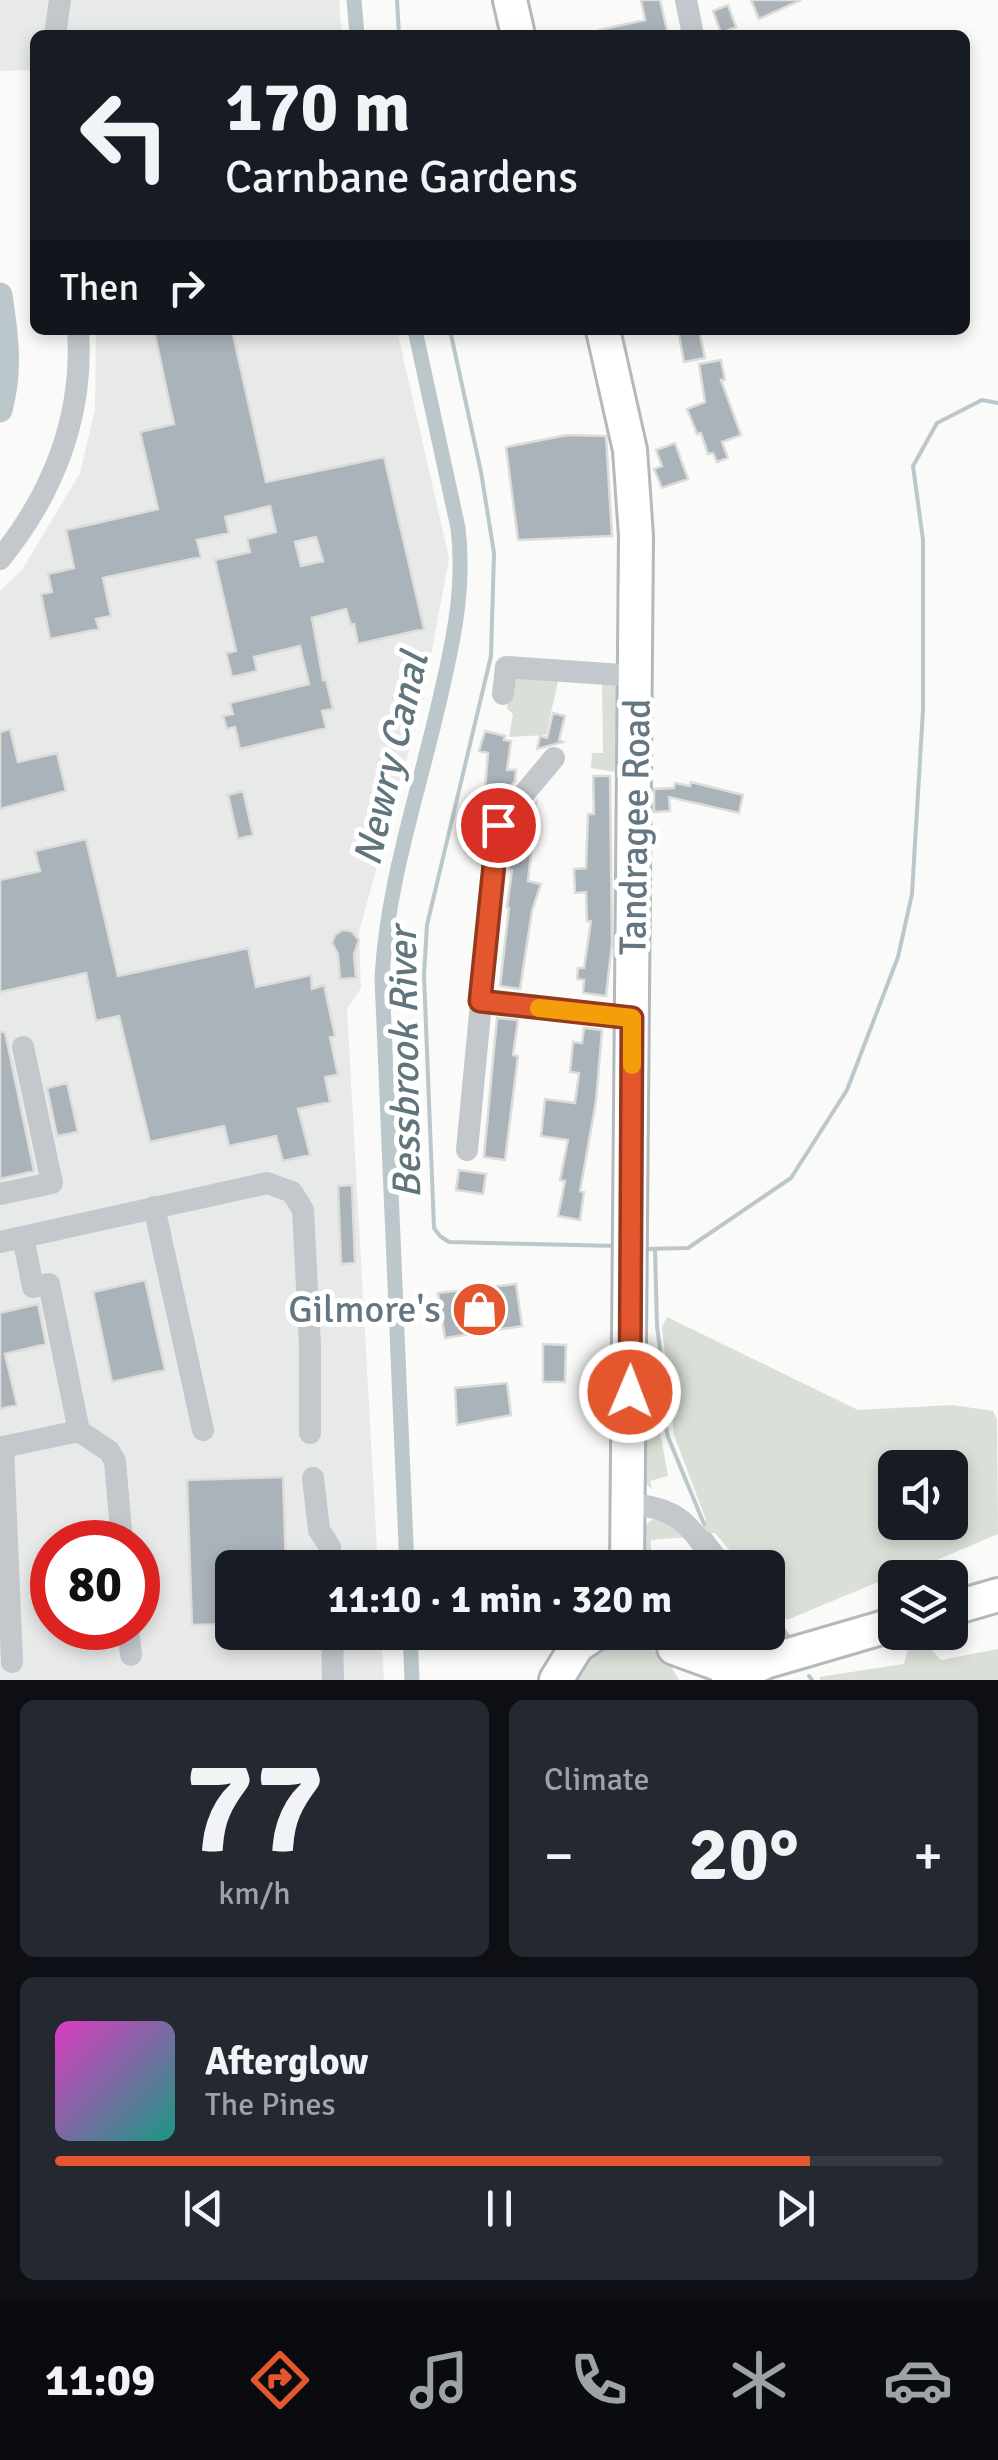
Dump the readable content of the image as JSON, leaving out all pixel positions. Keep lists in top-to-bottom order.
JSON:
{
  "streets": {
    "highway": ["Tandragee Road"]
  },
  "water": ["Newry Canal", "Bessbrook River"],
  "places": {
    "shop": ["Gilmore's"]
  },
  "page": {
    "turn": ["170 m", "Carnbane Gardens"],
    "then": "Then",
    "limit": "80",
    "trip": "11:10 · 1 min · 320 m",
    "tile": [
      ["77", "km/h"],
      "Climate"
    ],
    "heat": ["−", "20°", "+"],
    "song": ["Afterglow", "The Pines"],
    "tabs": "11:09"
  }
}
